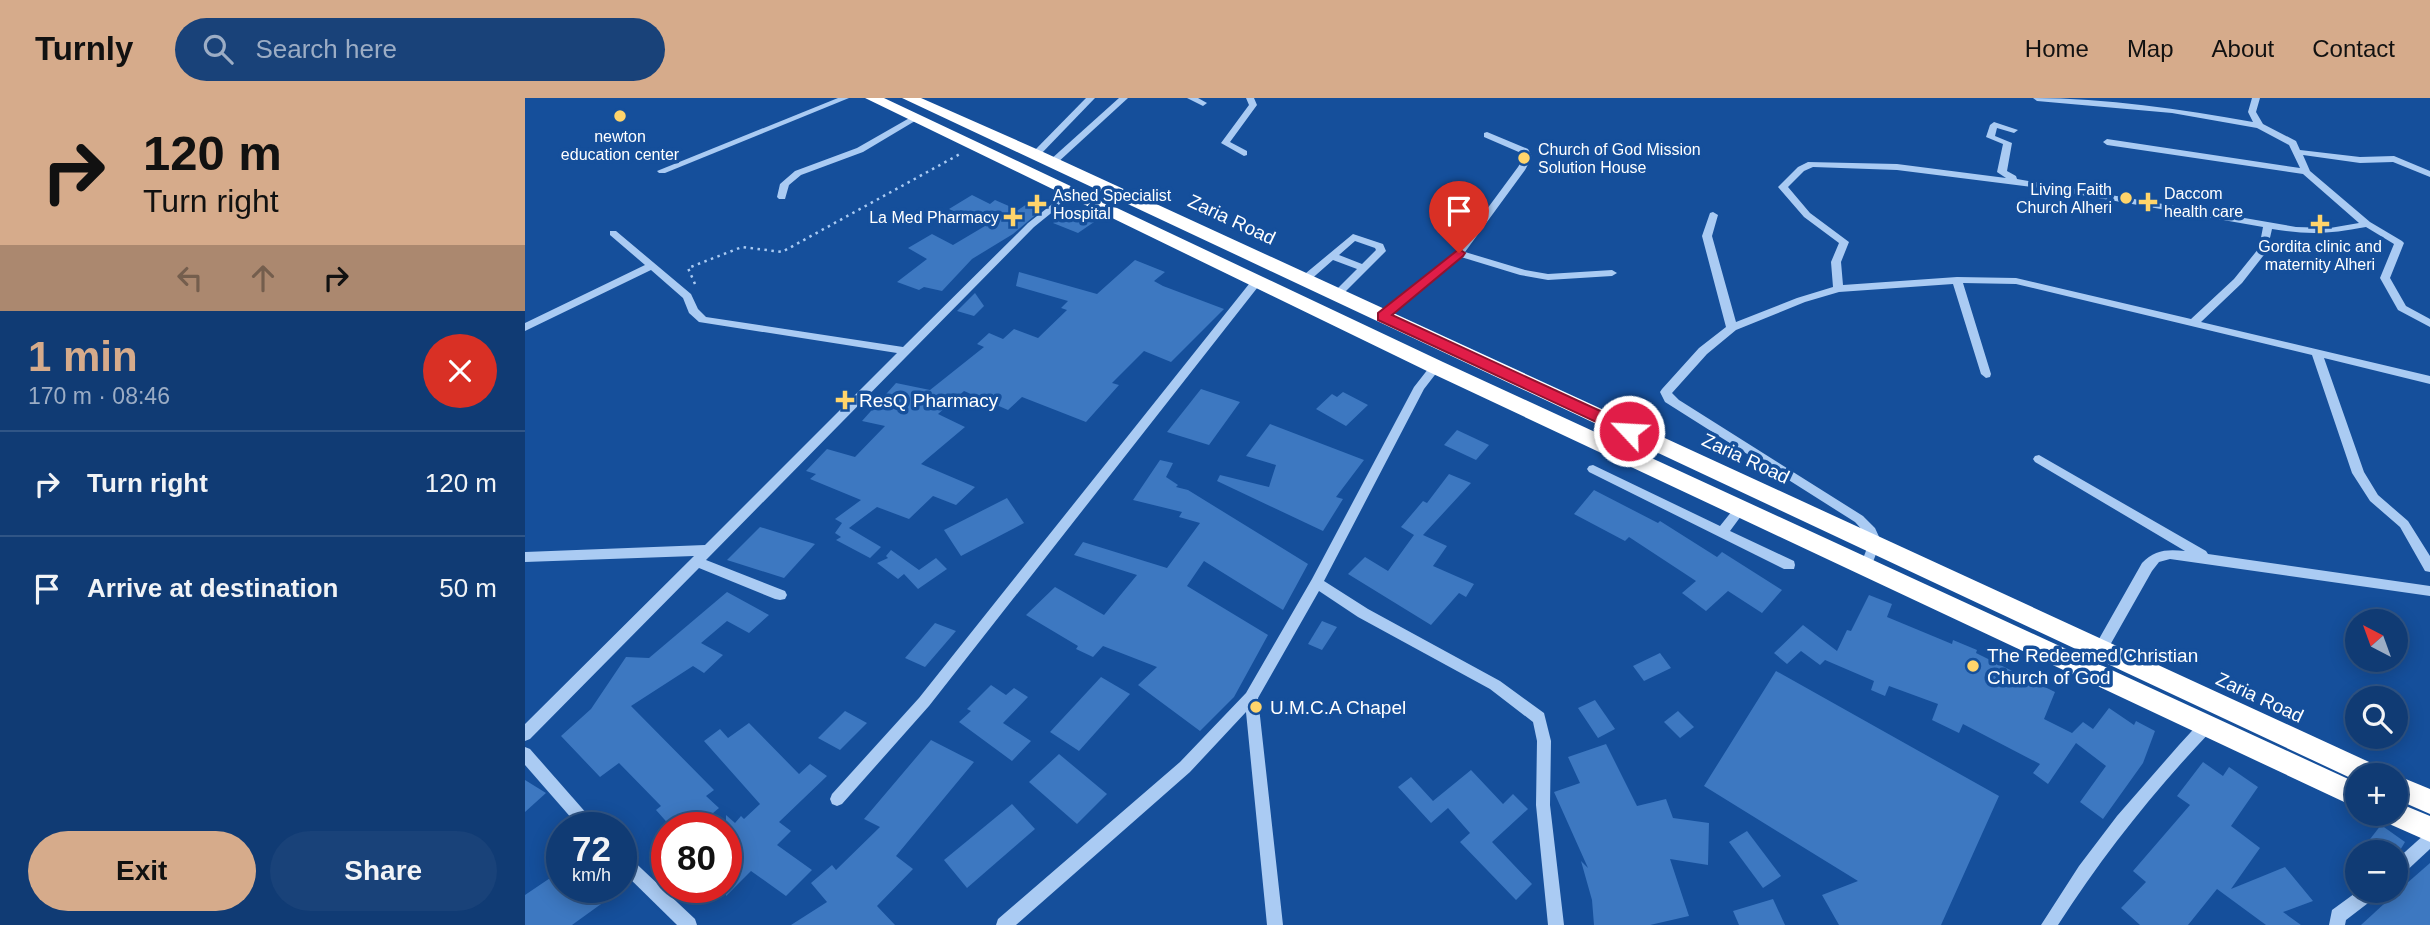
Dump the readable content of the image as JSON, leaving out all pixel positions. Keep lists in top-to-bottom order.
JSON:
{
  "streets": {
    "highway": ["Zaria Road"]
  },
  "places": {
    "other": [
      "newton education center",
      "Church of God Mission Solution House",
      "Living Faith Church Alheri",
      "The Redeemed Christian Church of God",
      "U.M.C.A Chapel"
    ],
    "health": [
      "Daccom health care",
      "Ashed Specialist Hospital",
      "La Med Pharmacy",
      "Gordita clinic and maternity Alheri",
      "ResQ Pharmacy"
    ]
  },
  "north": "top left",
  "page": {
    "header": "Turnly",
    "search": "Search here",
    "nav": [
      "Home",
      "Map",
      "About",
      "Contact"
    ],
    "turn": ["120 m", "Turn right"],
    "heading": ["1 min", "170 m · 08:46"],
    "list": [
      {
        "name": "Turn right",
        "value": "120 m"
      },
      {
        "name": "Arrive at destination",
        "value": "50 m"
      }
    ],
    "map_buttons": ["+", "−"],
    "speed": "72 km/h",
    "limit": "80",
    "buttons": ["Exit", "Share"]
  }
}
